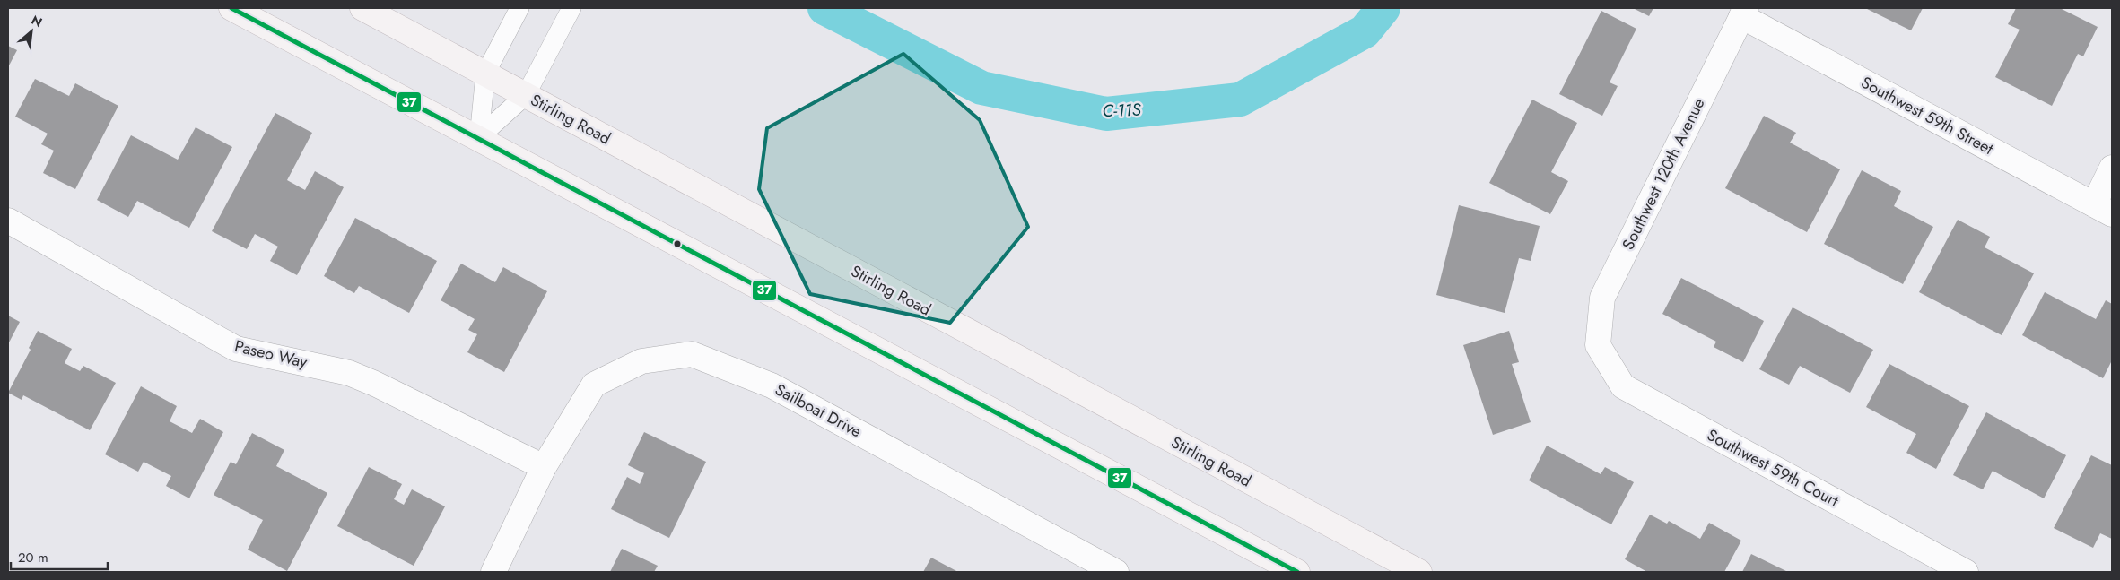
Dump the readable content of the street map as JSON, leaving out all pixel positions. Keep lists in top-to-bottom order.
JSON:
{
  "streets": {
    "main road": ["Stirling Road"],
    "street": [
      "Southwest 59th Street",
      "Southwest 120th Avenue",
      "Paseo Way",
      "Sailboat Drive",
      "Southwest 59th Court"
    ]
  },
  "crossings": [
    ["Southwest 59th Street", "Southwest 120th Avenue"],
    ["Southwest 120th Avenue", "Southwest 59th Court"],
    ["Paseo Way", "Sailboat Drive"]
  ],
  "water": ["C-11S"],
  "lines": ["transit line 37"],
  "scale_bar": "20 m",
  "north": "top right"
}
